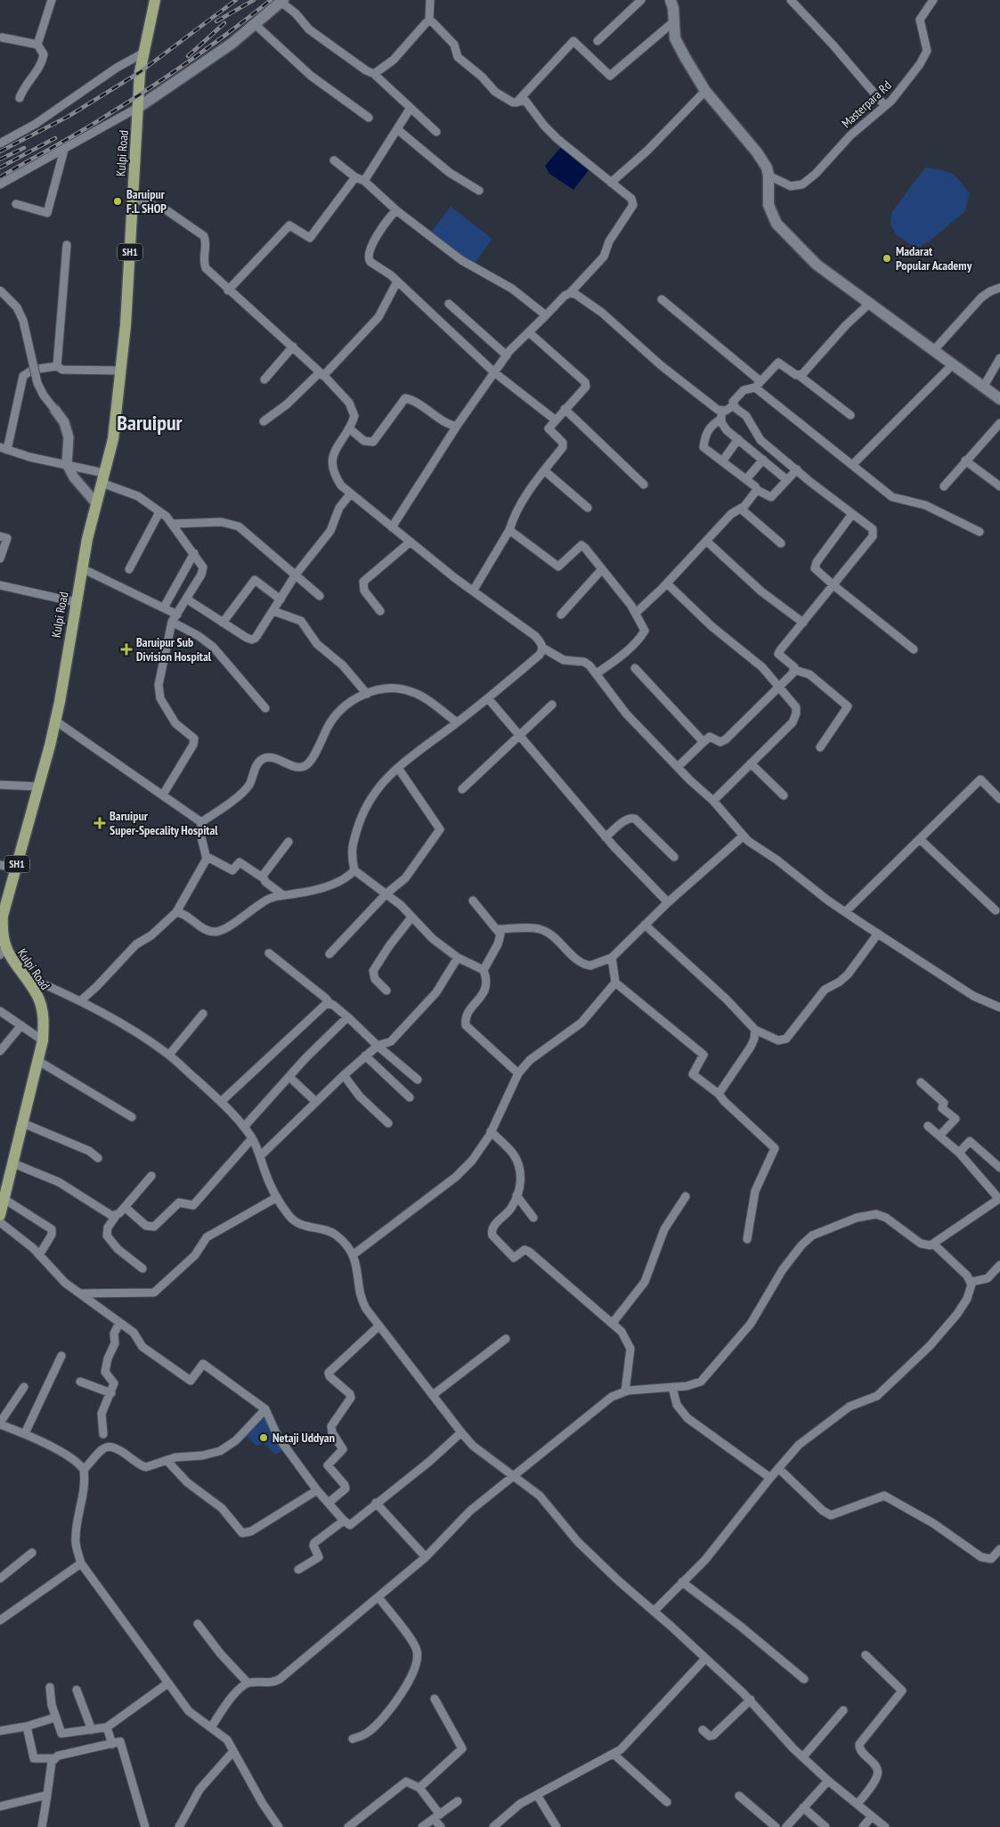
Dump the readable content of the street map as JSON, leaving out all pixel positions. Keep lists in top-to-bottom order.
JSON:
{
  "streets": {
    "main road": ["Kulpi Road", "SH1"],
    "street": ["Masterpara Rd"]
  },
  "districts": ["Baruipur"],
  "places": {
    "other": ["Baruipur F.L SHOP", "Madarat Popular Academy", "Netaji Uddyan"],
    "health": ["Baruipur Sub Division Hospital", "Baruipur Super-Specality Hospital"]
  }
}
